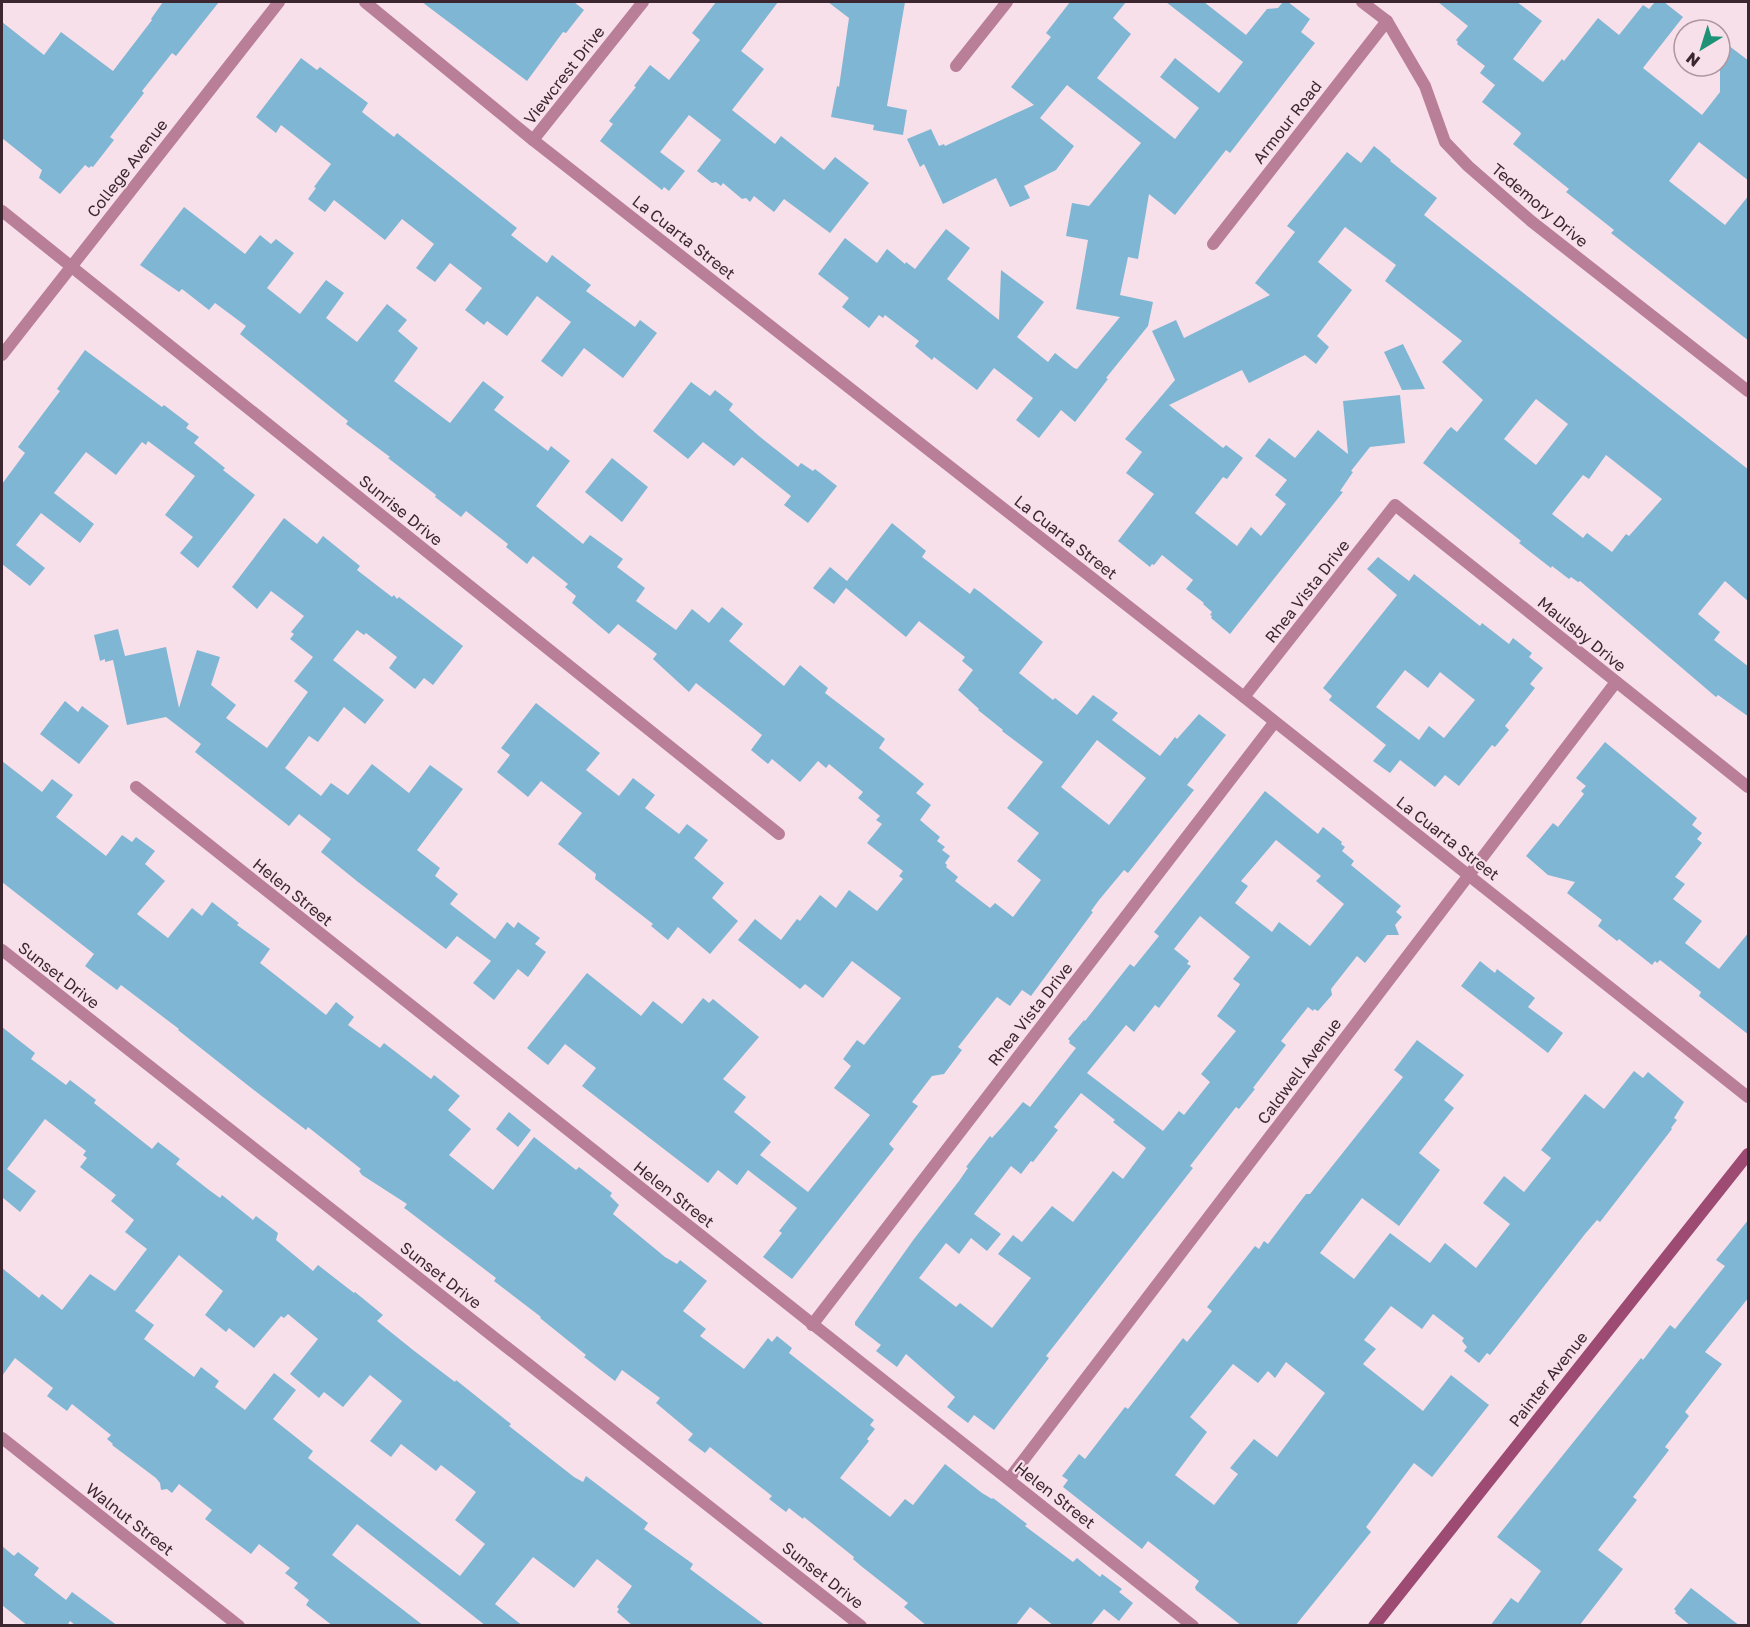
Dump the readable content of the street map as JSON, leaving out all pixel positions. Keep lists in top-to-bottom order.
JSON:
{
  "streets": {
    "main road": ["Painter Avenue"],
    "street": [
      "Viewcrest Drive",
      "Armour Road",
      "College Avenue",
      "Tedemory Drive",
      "La Cuarta Street",
      "Sunrise Drive",
      "Rhea Vista Drive",
      "Maulsby Drive",
      "Helen Street",
      "Sunset Drive",
      "Caldwell Avenue",
      "Walnut Street"
    ]
  },
  "crossings": [
    ["Viewcrest Drive", "La Cuarta Street"],
    ["Armour Road", "Tedemory Drive"],
    ["College Avenue", "Sunrise Drive"],
    ["La Cuarta Street", "Rhea Vista Drive"],
    ["La Cuarta Street", "Caldwell Avenue"],
    ["Rhea Vista Drive", "Maulsby Drive"],
    ["Rhea Vista Drive", "Helen Street"],
    ["Maulsby Drive", "Caldwell Avenue"],
    ["Helen Street", "Caldwell Avenue"]
  ],
  "north": "bottom left"
}
